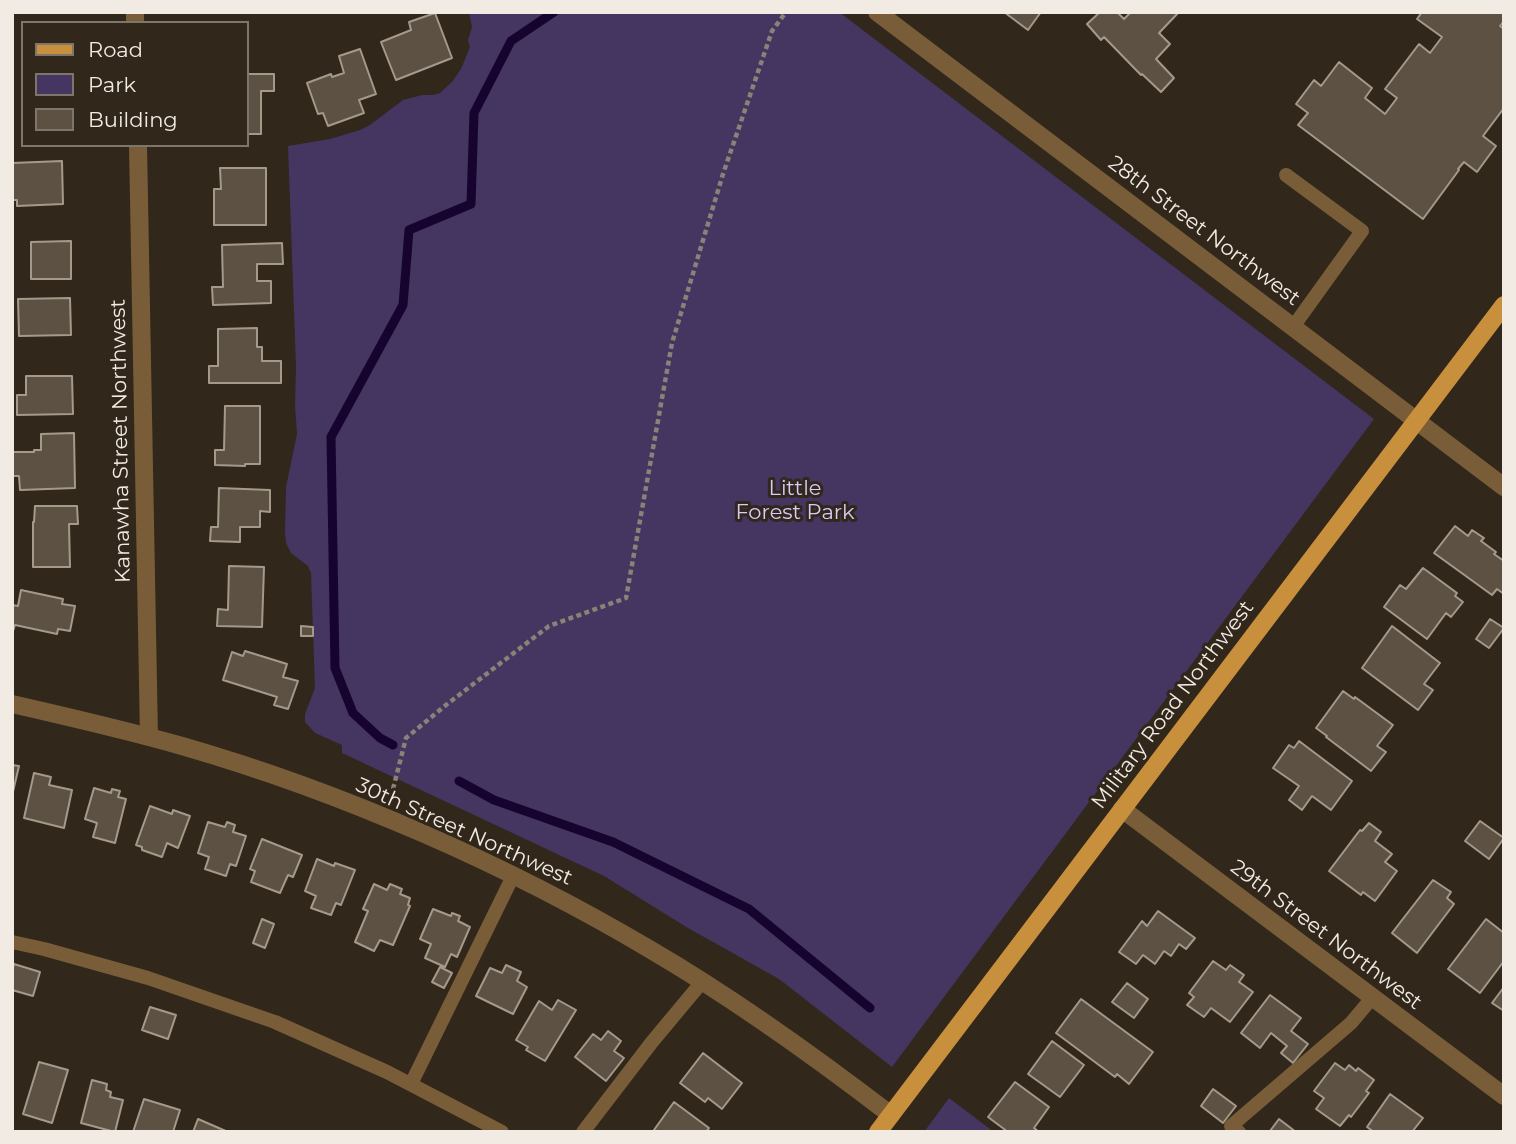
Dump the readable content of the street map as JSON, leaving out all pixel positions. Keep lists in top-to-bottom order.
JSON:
{
  "streets": {
    "main road": ["Military Road Northwest"],
    "street": [
      "28th Street Northwest",
      "Kanawha Street Northwest",
      "30th Street Northwest",
      "29th Street Northwest"
    ]
  },
  "crossings": [
    ["28th Street Northwest", "Military Road Northwest"],
    ["Kanawha Street Northwest", "30th Street Northwest"],
    ["Military Road Northwest", "30th Street Northwest"],
    ["Military Road Northwest", "29th Street Northwest"]
  ],
  "parks": ["Little Forest Park"],
  "legend": ["Road", "Park", "Building"]
}
